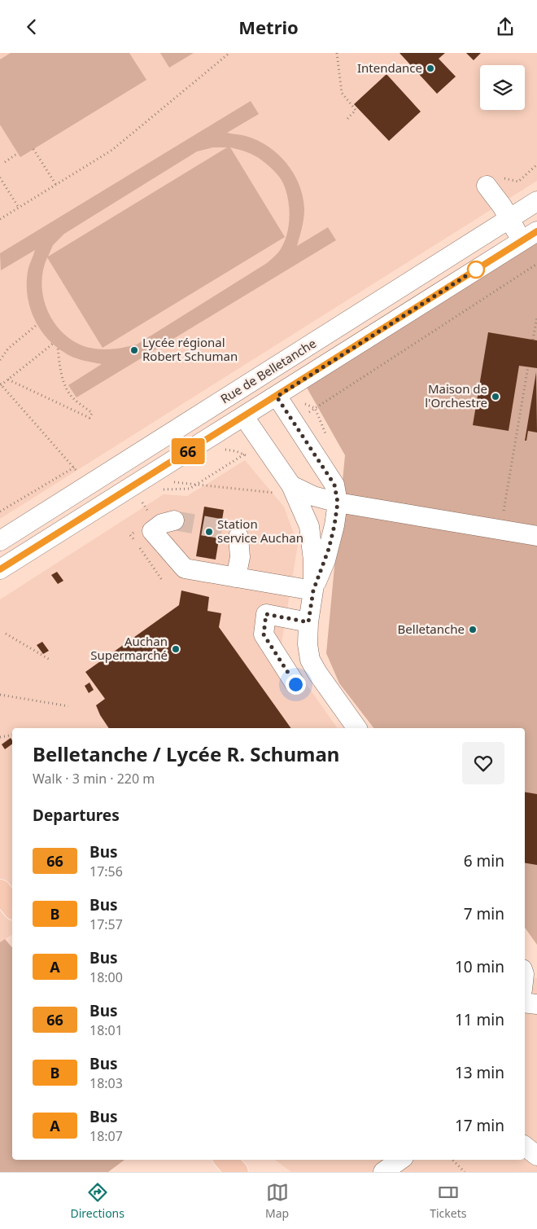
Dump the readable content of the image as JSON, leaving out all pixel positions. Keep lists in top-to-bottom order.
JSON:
{
  "streets": {
    "street": ["Rue de Belletanche"]
  },
  "places": [
    "Intendance",
    "Lycée régional Robert Schuman",
    "Maison de l'Orchestre",
    "Station service Auchan",
    "Belletanche",
    "Auchan Supermarché"
  ],
  "lines": ["bus line 66"],
  "page": {
    "header": "Metrio",
    "on_map": "66",
    "heading": [
      ["Belletanche / Lycée R. Schuman", "Walk · 3 min · 220 m"],
      "Departures"
    ],
    "list": [
      {
        "mark": "66",
        "name": "Bus",
        "note": "17:56",
        "value": "6 min"
      },
      {
        "mark": "B",
        "name": "Bus",
        "note": "17:57",
        "value": "7 min"
      },
      {
        "mark": "A",
        "name": "Bus",
        "note": "18:00",
        "value": "10 min"
      },
      {
        "mark": "66",
        "name": "Bus",
        "note": "18:01",
        "value": "11 min"
      },
      {
        "mark": "B",
        "name": "Bus",
        "note": "18:03",
        "value": "13 min"
      },
      {
        "mark": "A",
        "name": "Bus",
        "note": "18:07",
        "value": "17 min"
      }
    ],
    "tabs": ["Directions", "Map", "Tickets"]
  }
}
